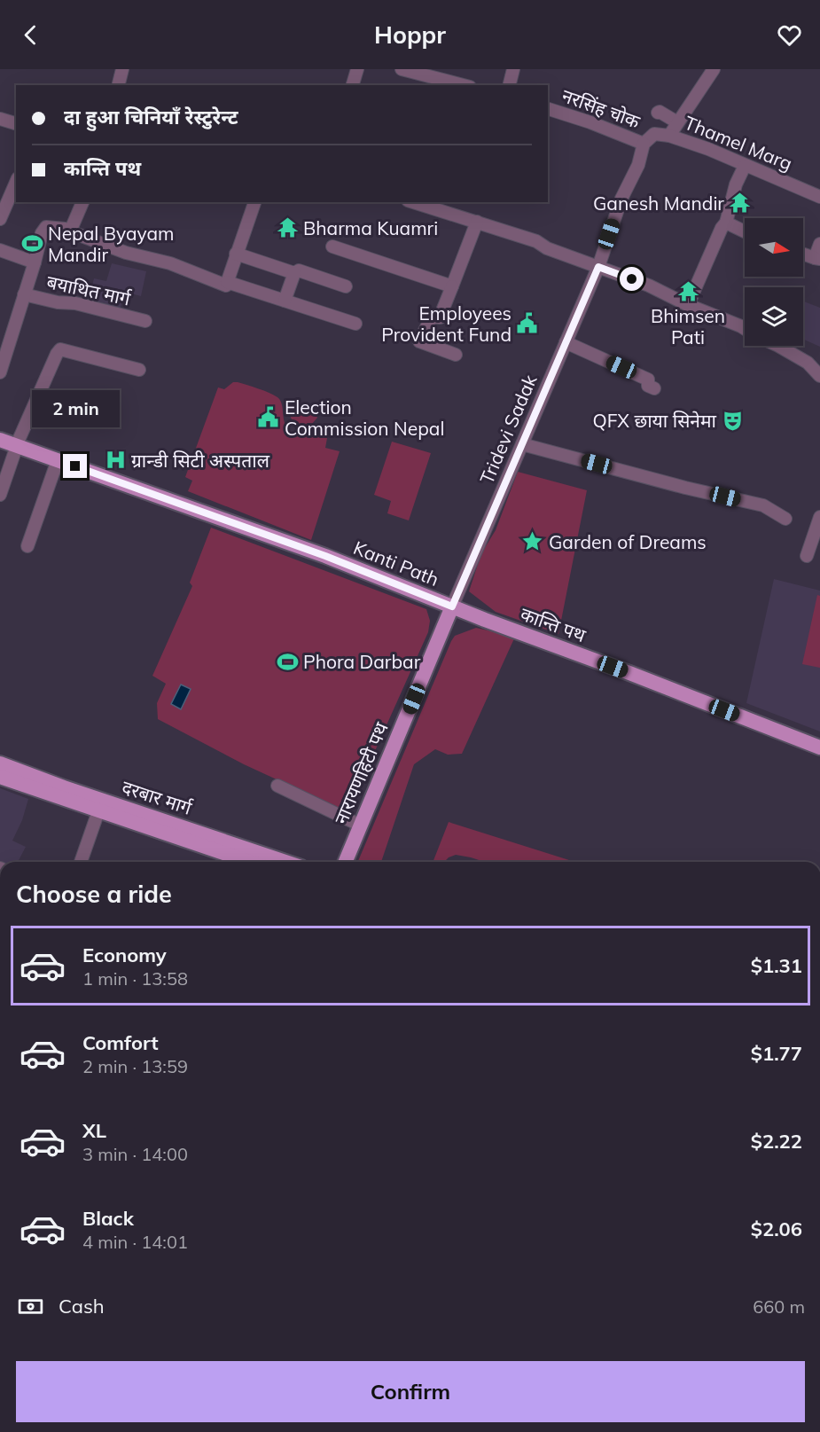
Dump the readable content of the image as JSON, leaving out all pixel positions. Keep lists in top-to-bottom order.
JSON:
{
  "streets": {
    "main road": [
      "Kanti Path",
      "कान्ति पथ",
      "नारायणहिटी पथ",
      "दरबार मार्ग"
    ],
    "street": [
      "नरसिंह चोक",
      "Thamel Marg",
      "बयाथित मार्ग",
      "Tridevi Sadak"
    ]
  },
  "crossings": [
    ["नरसिंह चोक", "Thamel Marg"],
    ["नरसिंह चोक", "Tridevi Sadak"],
    ["Thamel Marg", "Tridevi Sadak"],
    ["Tridevi Sadak", "Kanti Path"],
    ["Tridevi Sadak", "कान्ति पथ"],
    ["Tridevi Sadak", "नारायणहिटी पथ"],
    ["Kanti Path", "कान्ति पथ"],
    ["Kanti Path", "नारायणहिटी पथ"],
    ["कान्ति पथ", "नारायणहिटी पथ"]
  ],
  "places": {
    "temple": ["Ganesh Mandir", "Bharma Kuamri", "Bhimsen Pati"],
    "sports": ["Nepal Byayam Mandir", "Phora Darbar"],
    "public building": ["Employees Provident Fund", "Election Commission Nepal"],
    "theatre": ["QFX छाया सिनेमा"],
    "hospital": ["ग्रान्डी सिटी अस्पताल"],
    "place": ["Garden of Dreams"]
  },
  "north": "right",
  "page": {
    "header": "Hoppr",
    "banner": ["दा हुआ चिनियाँ रेस्टुरेन्ट", "कान्ति पथ"],
    "bubble": "2 min",
    "heading": "Choose a ride",
    "list": [
      {
        "name": "Economy",
        "note": "1 min · 13:58",
        "value": "$1.31"
      },
      {
        "name": "Comfort",
        "note": "2 min · 13:59",
        "value": "$1.77"
      },
      {
        "name": "XL",
        "note": "3 min · 14:00",
        "value": "$2.22"
      },
      {
        "name": "Black",
        "note": "4 min · 14:01",
        "value": "$2.06"
      }
    ],
    "pay": ["Cash", "660 m"],
    "buttons": "Confirm"
  }
}
